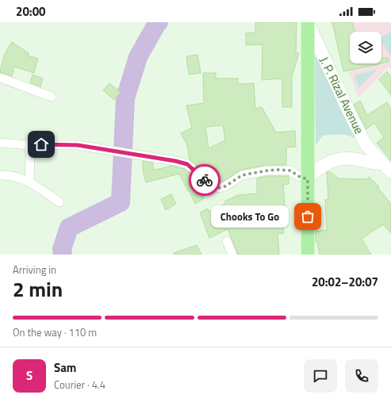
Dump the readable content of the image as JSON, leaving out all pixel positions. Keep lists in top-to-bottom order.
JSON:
{
  "streets": {
    "main road": ["J. P. Rizal Avenue"]
  },
  "places": ["Chooks To Go"],
  "page": {
    "status": "20:00",
    "bubble": "Chooks To Go",
    "heading": ["2 min", "Arriving in", "20:02–20:07"],
    "panel": ["Sam", "Courier · 4.4"],
    "bar": "On the way · 110 m",
    "round": "S"
  }
}
